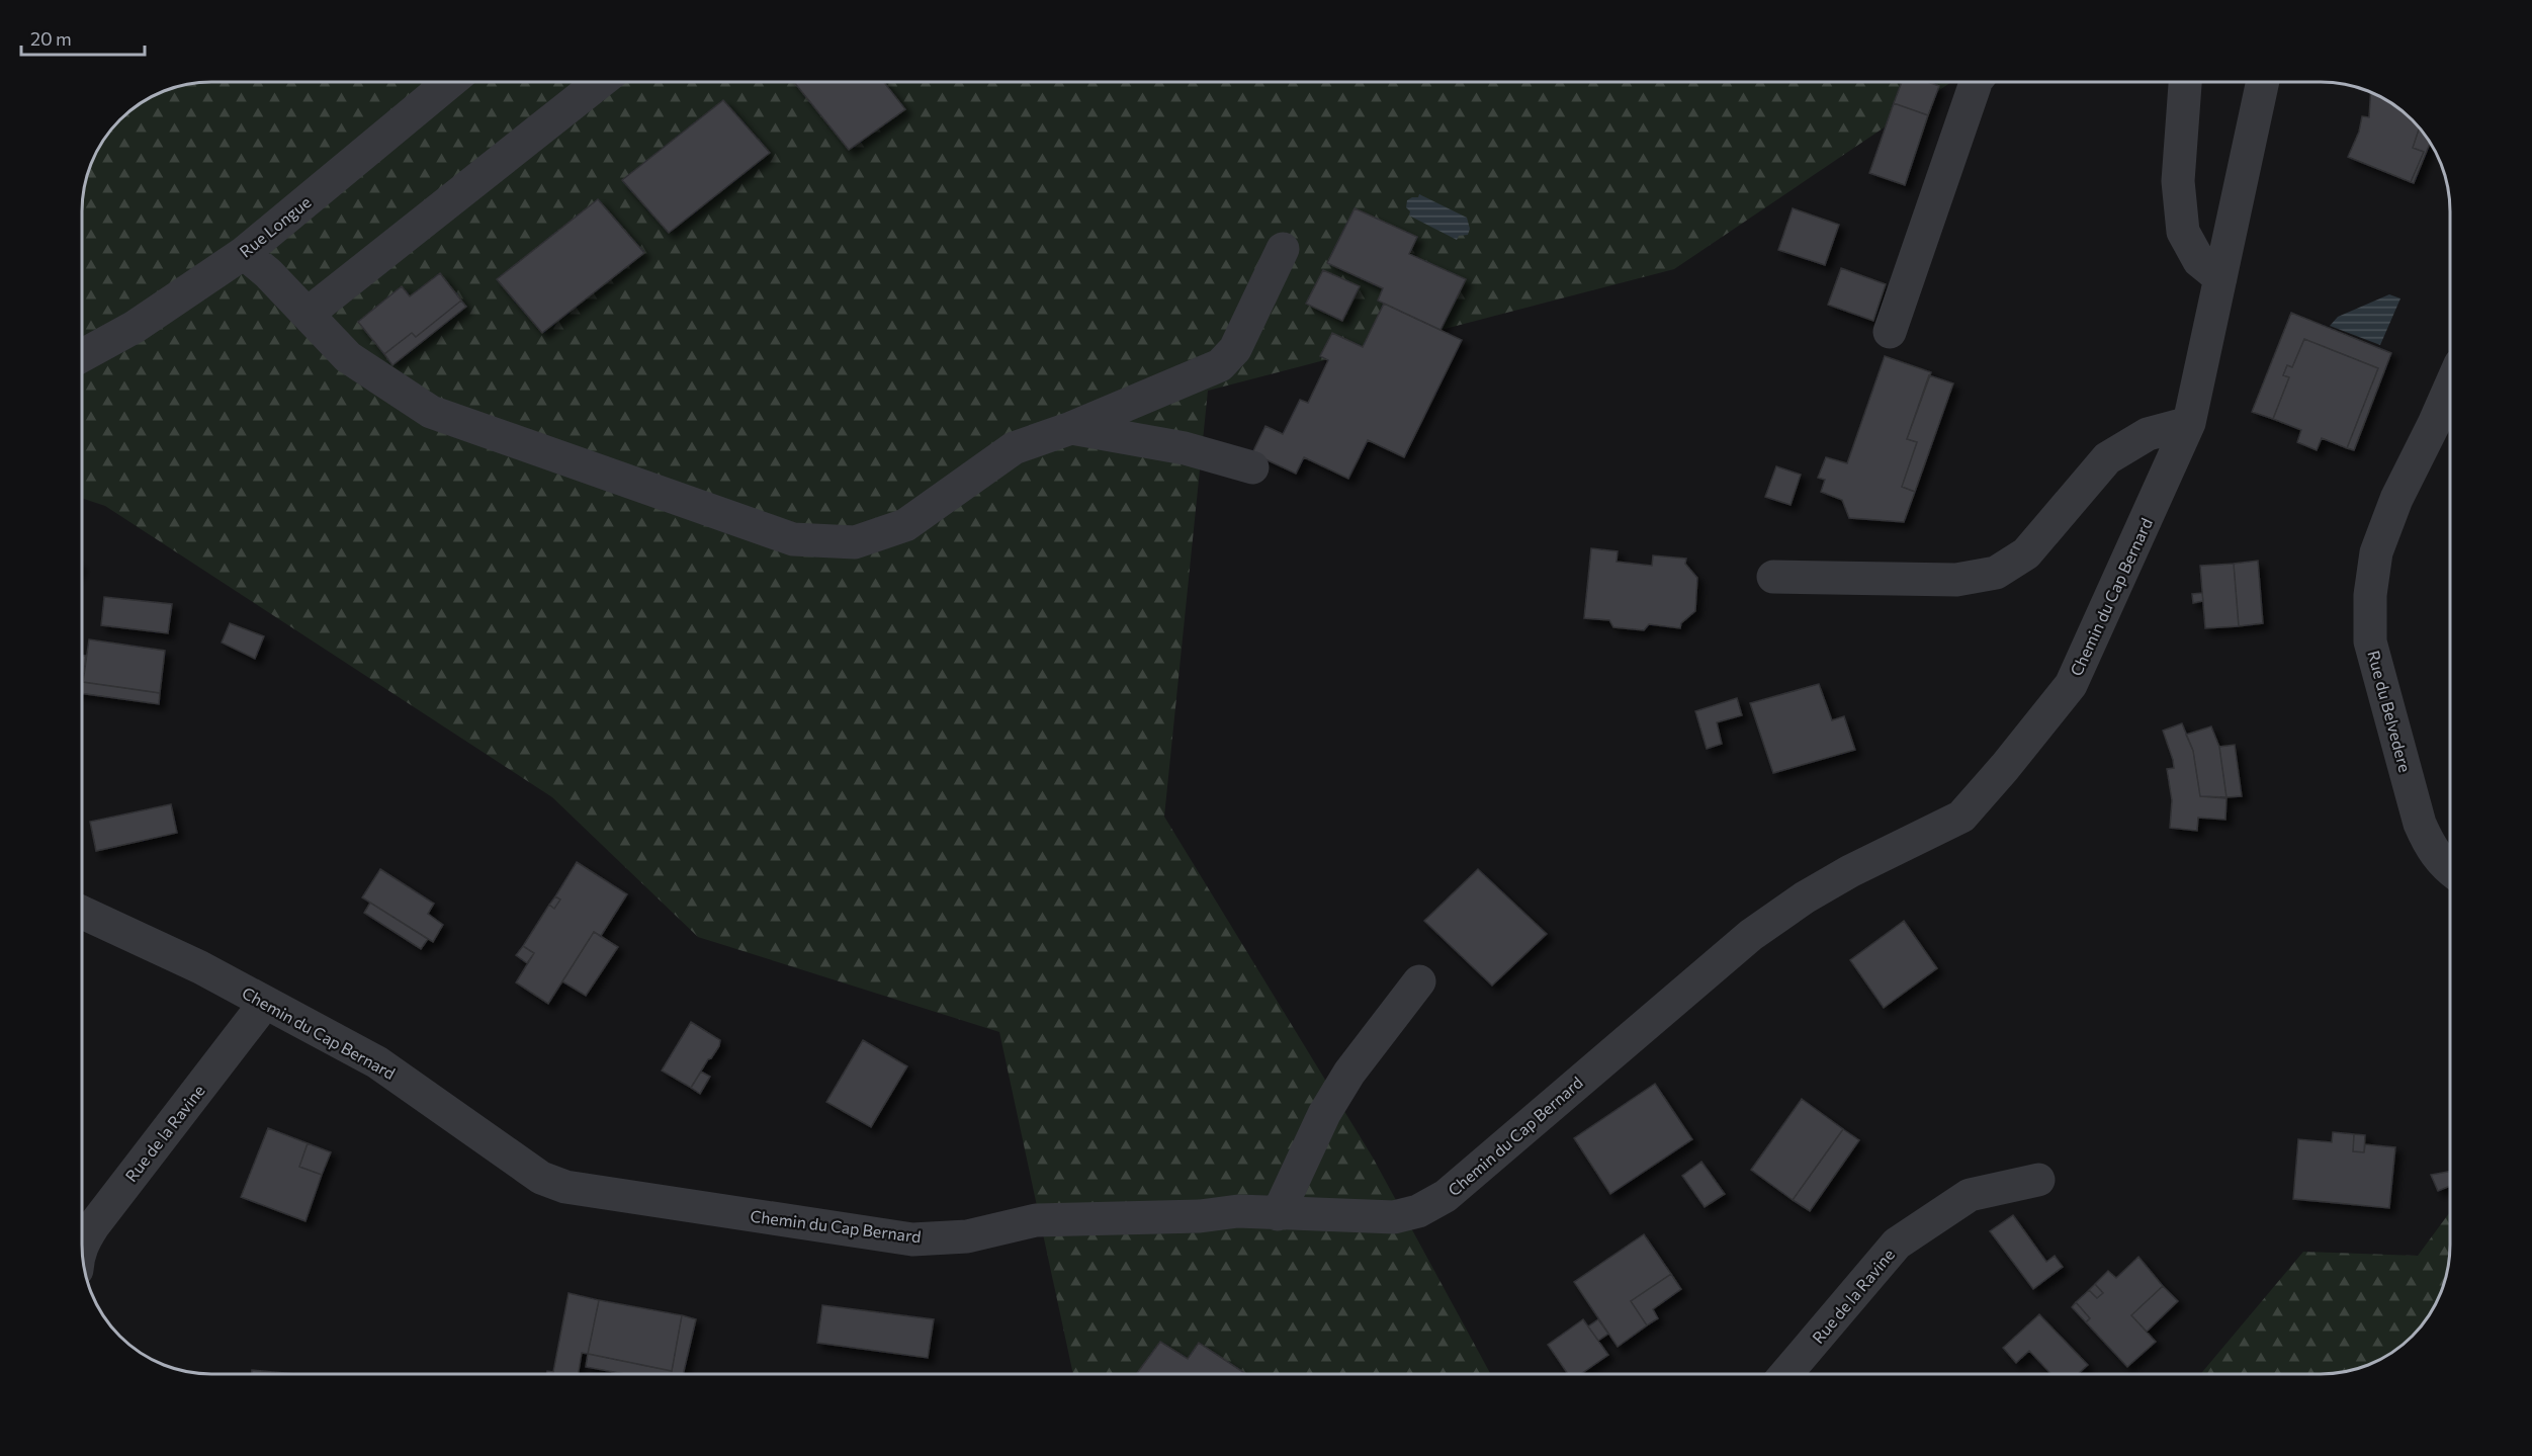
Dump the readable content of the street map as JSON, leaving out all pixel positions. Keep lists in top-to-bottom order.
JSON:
{
  "streets": {
    "street": [
      "Rue Longue",
      "Chemin du Cap Bernard",
      "Rue du Belvedere",
      "Rue de la Ravine"
    ]
  },
  "crossings": [
    ["Chemin du Cap Bernard", "Rue de la Ravine"]
  ],
  "scale_bar": "20 m"
}
